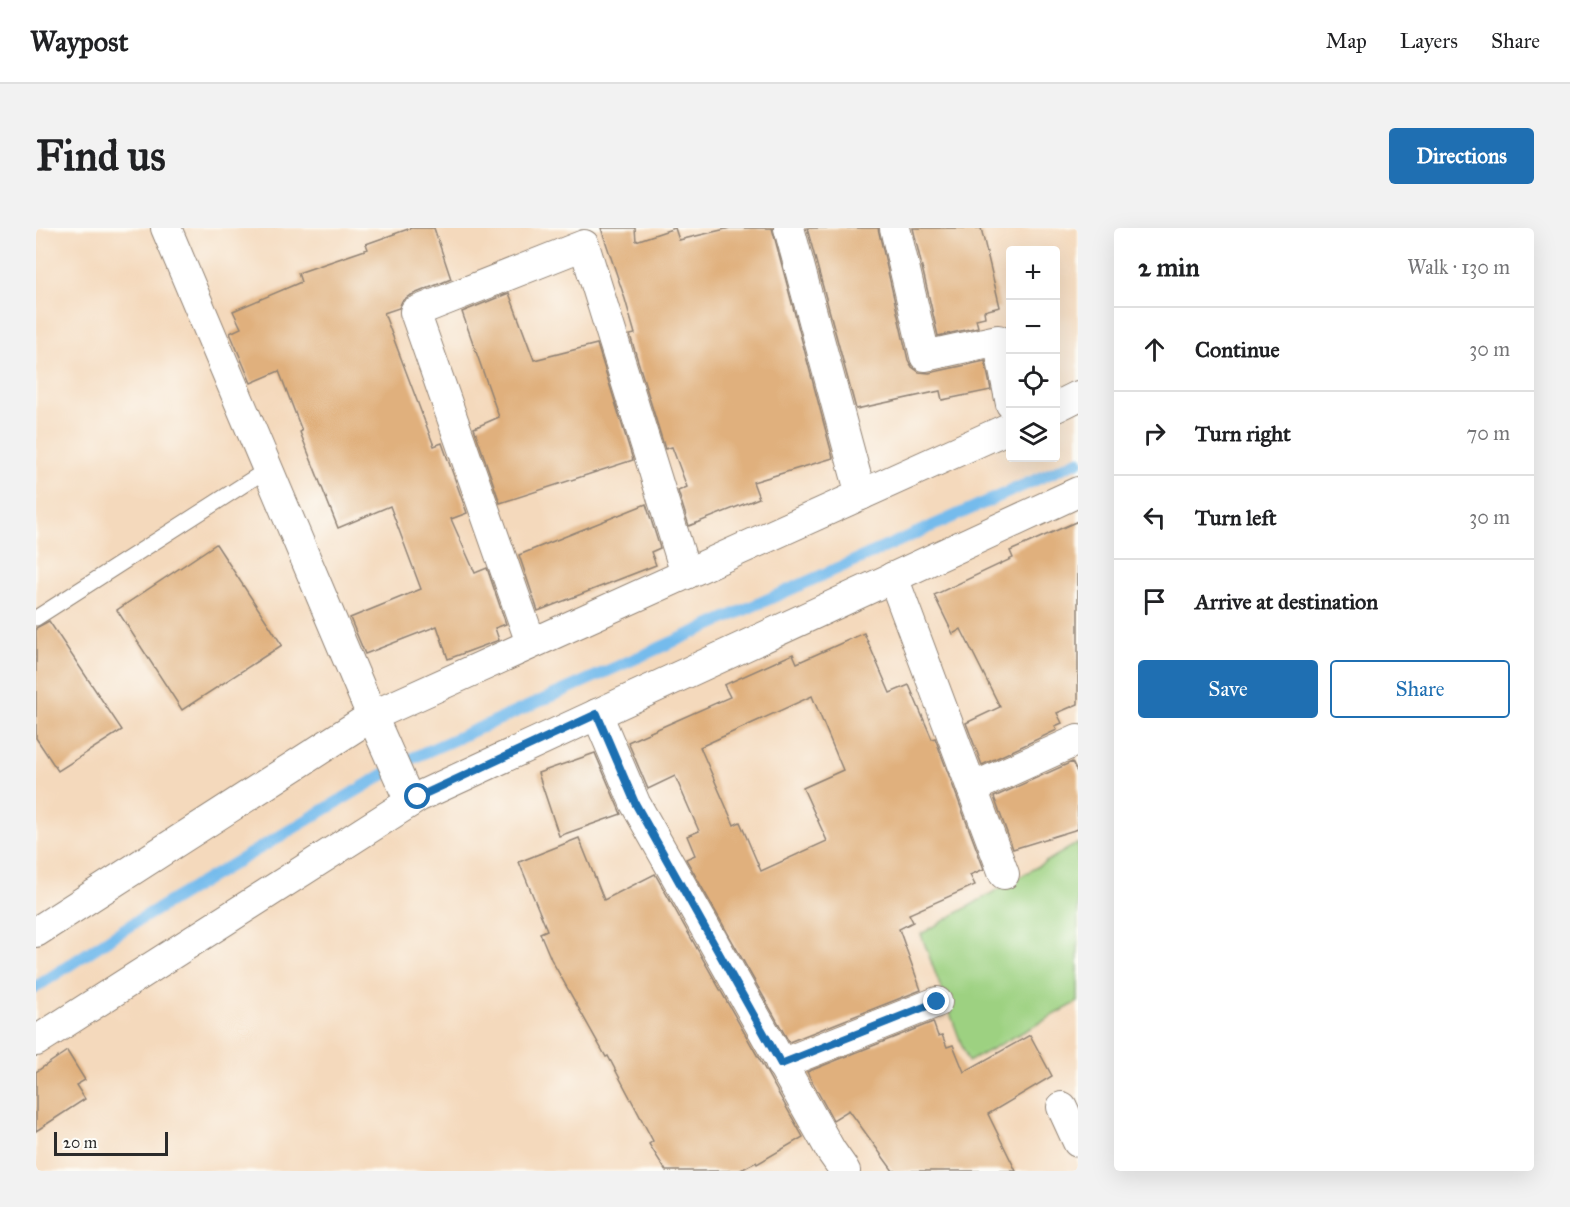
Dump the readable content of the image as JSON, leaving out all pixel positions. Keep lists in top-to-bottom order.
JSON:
{
  "scale_bar": "20 m",
  "page": {
    "header": "Waypost",
    "nav": ["Map", "Layers", "Share"],
    "buttons": [
      "Directions",
      ["Save", "Share"]
    ],
    "title": "Find us",
    "heading": ["2 min", "Walk · 130 m"],
    "map_buttons": ["+", "−"],
    "list": [
      ["Continue", "30 m"],
      ["Turn right", "70 m"],
      ["Turn left", "30 m"],
      "Arrive at destination"
    ],
    "scale": "20 m"
  }
}
